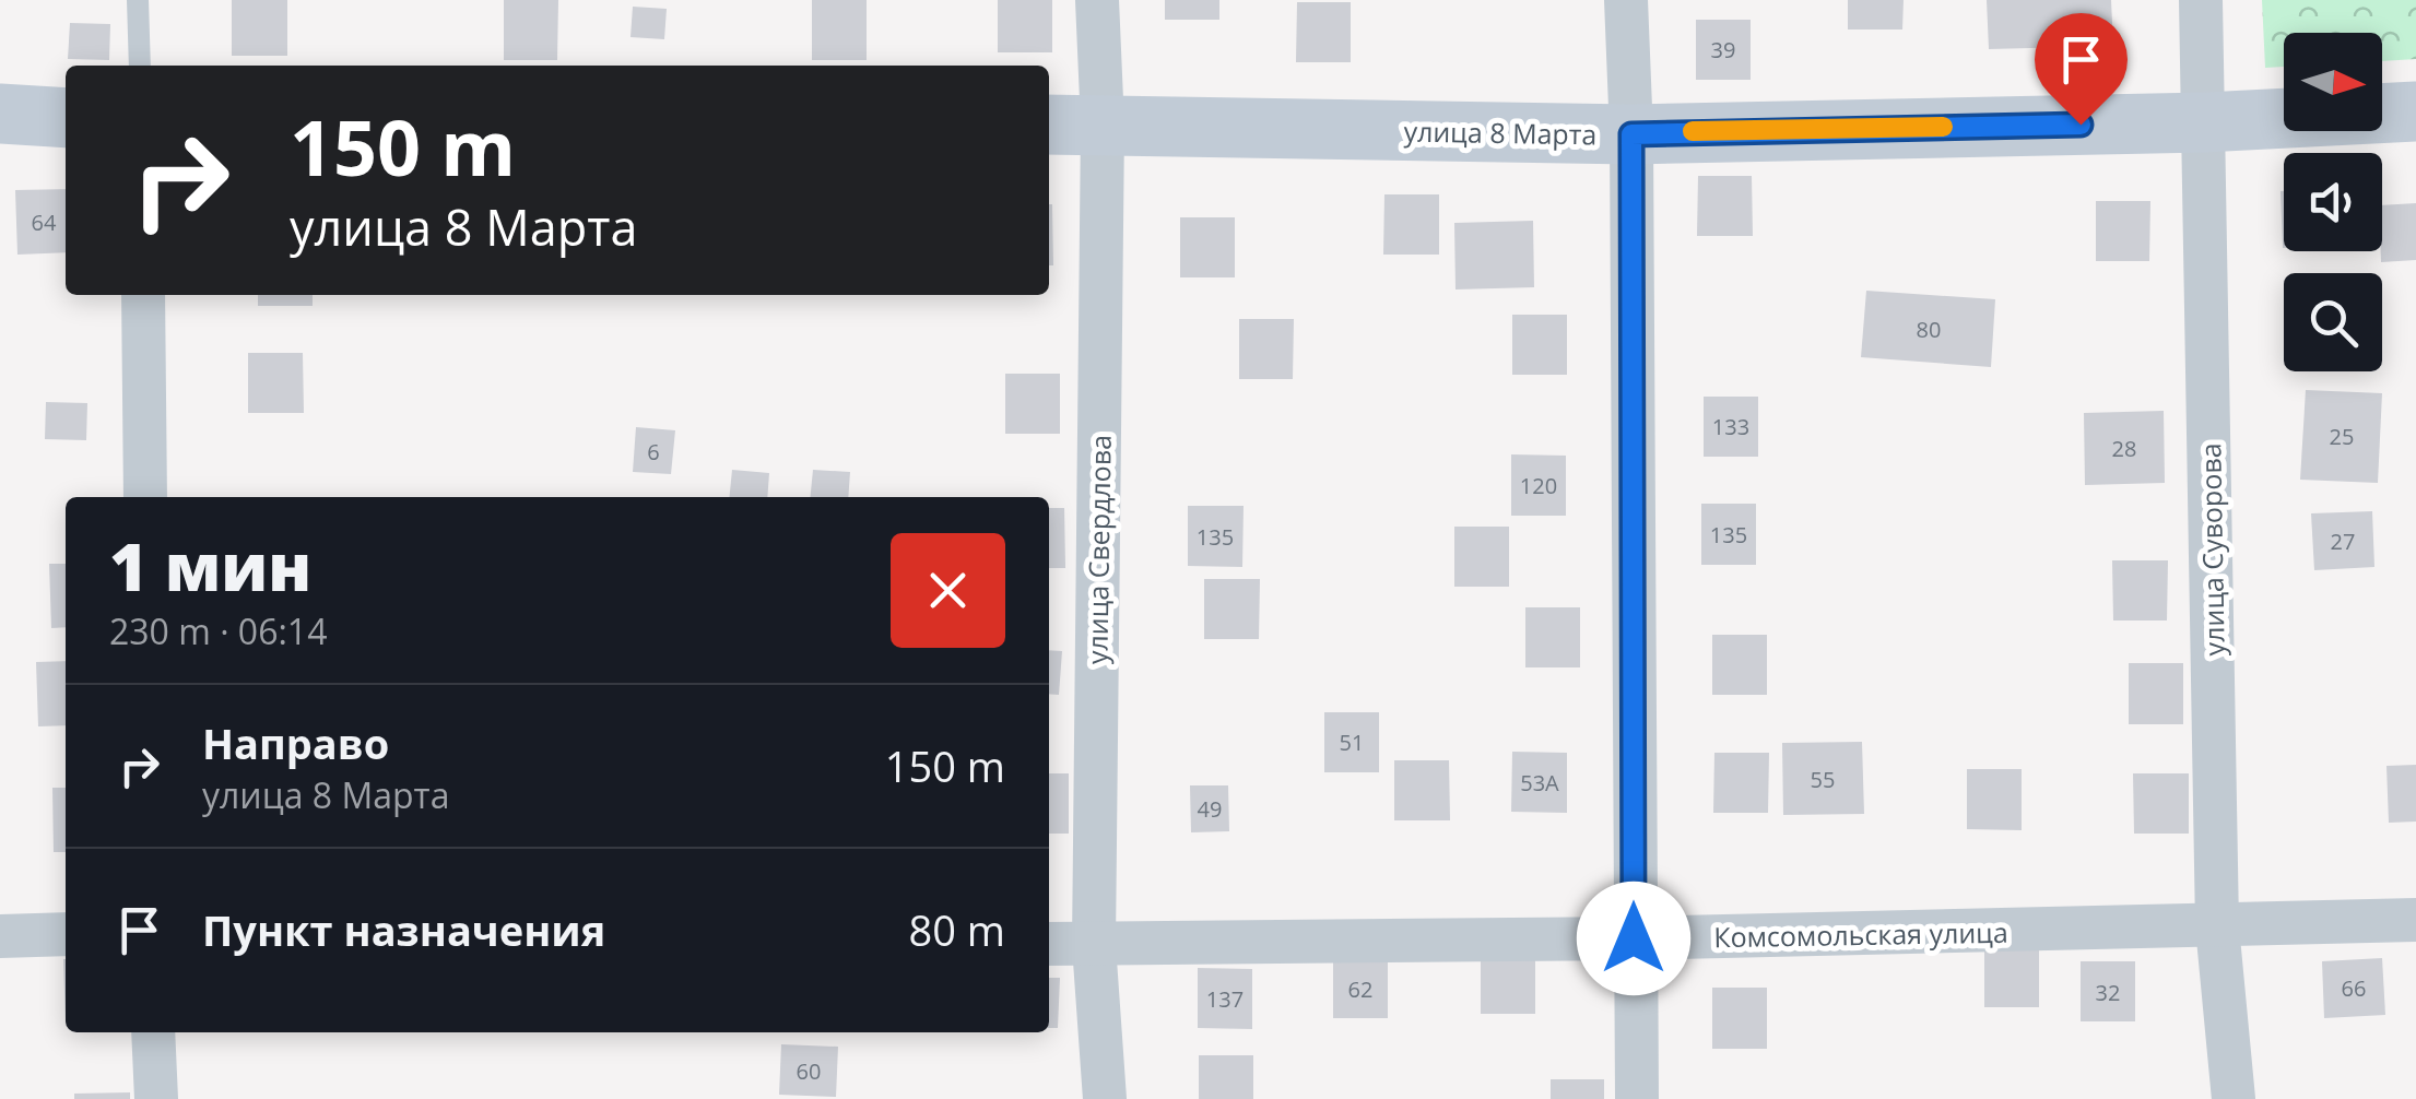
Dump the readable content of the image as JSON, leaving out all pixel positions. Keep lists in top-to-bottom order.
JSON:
{
  "streets": {
    "main road": ["улица 8 Марта"],
    "street": ["улица Свердлова", "улица Суворова", "Комсомольская улица"]
  },
  "crossings": [
    ["улица 8 Марта", "улица Свердлова"],
    ["улица 8 Марта", "улица Суворова"],
    ["улица Свердлова", "Комсомольская улица"],
    ["улица Суворова", "Комсомольская улица"]
  ],
  "house_numbers": [
    "39",
    "64",
    "80",
    "133",
    "25",
    "28",
    "6",
    "120",
    "135",
    "135",
    "27",
    "51",
    "55",
    "53А",
    "49",
    "66",
    "62",
    "32",
    "137",
    "60"
  ],
  "north": "right",
  "page": {
    "turn": ["150 m", "улица 8 Марта"],
    "heading": ["1 мин", "230 m · 06:14"],
    "list": [
      {
        "name": "Направо",
        "note": "улица 8 Марта",
        "value": "150 m"
      },
      {
        "name": "Пункт назначения",
        "value": "80 m"
      }
    ]
  }
}
